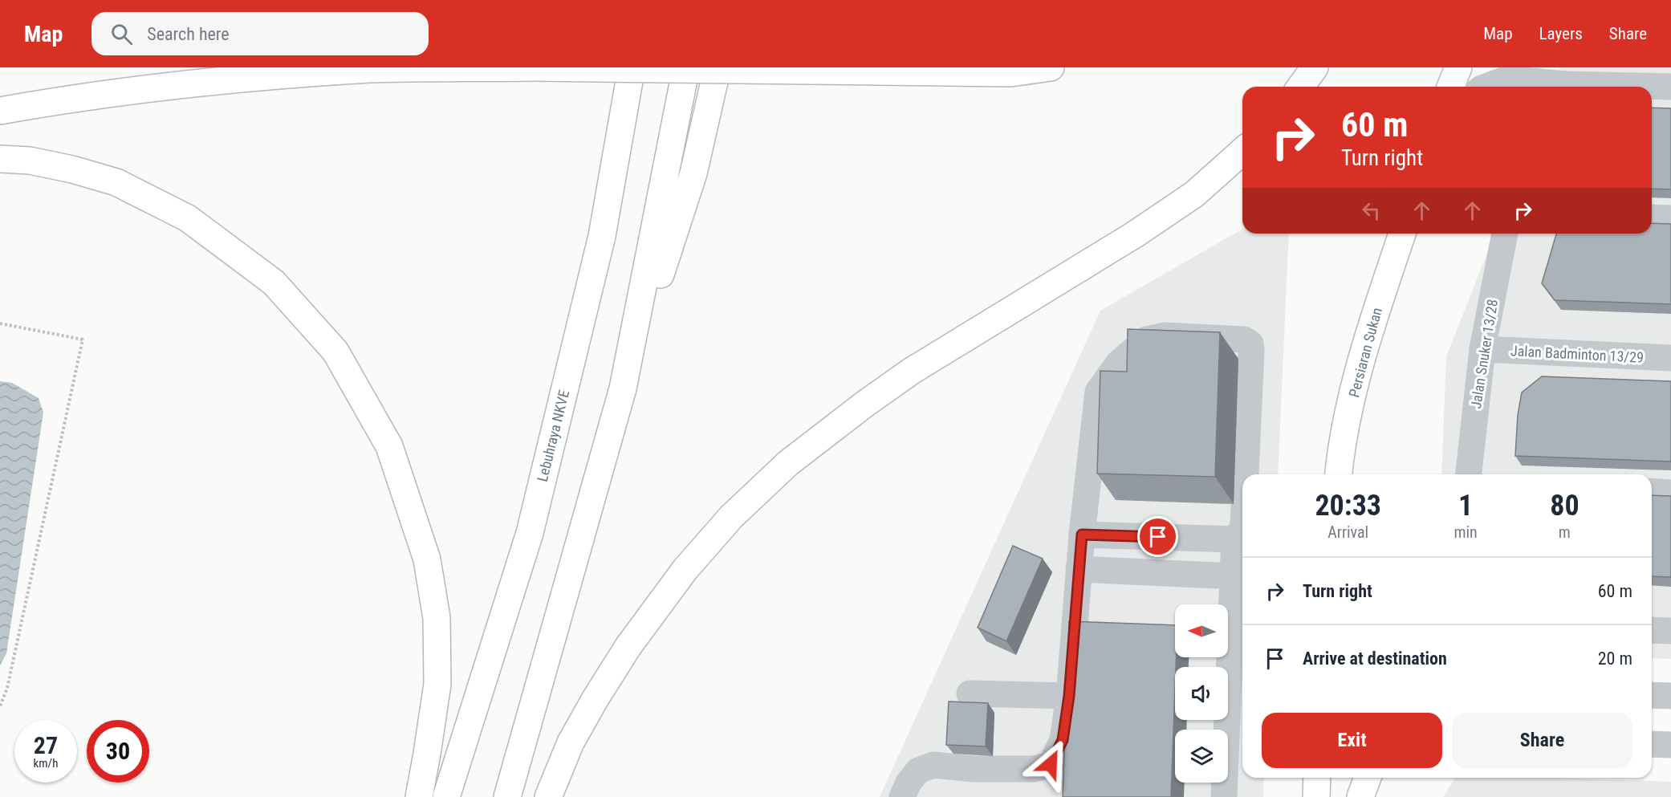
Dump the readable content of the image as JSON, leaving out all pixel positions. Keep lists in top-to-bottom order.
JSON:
{
  "streets": {
    "main road": ["Persiaran Sukan", "Lebuhraya NKVE"],
    "street": ["Jalan Snuker 13/28", "Jalan Badminton 13/29"]
  },
  "crossings": [
    ["Jalan Snuker 13/28", "Jalan Badminton 13/29"]
  ],
  "north": "left",
  "page": {
    "header": "Map",
    "search": "Search here",
    "nav": ["Map", "Layers", "Share"],
    "turn": ["60 m", "Turn right"],
    "eta": [
      "20:33",
      "Arrival",
      "1",
      "min",
      "80",
      "m"
    ],
    "list": [
      {
        "name": "Turn right",
        "value": "60 m"
      },
      {
        "name": "Arrive at destination",
        "value": "20 m"
      }
    ],
    "buttons": ["Exit", "Share"],
    "speed": "27 km/h",
    "limit": "30"
  }
}
